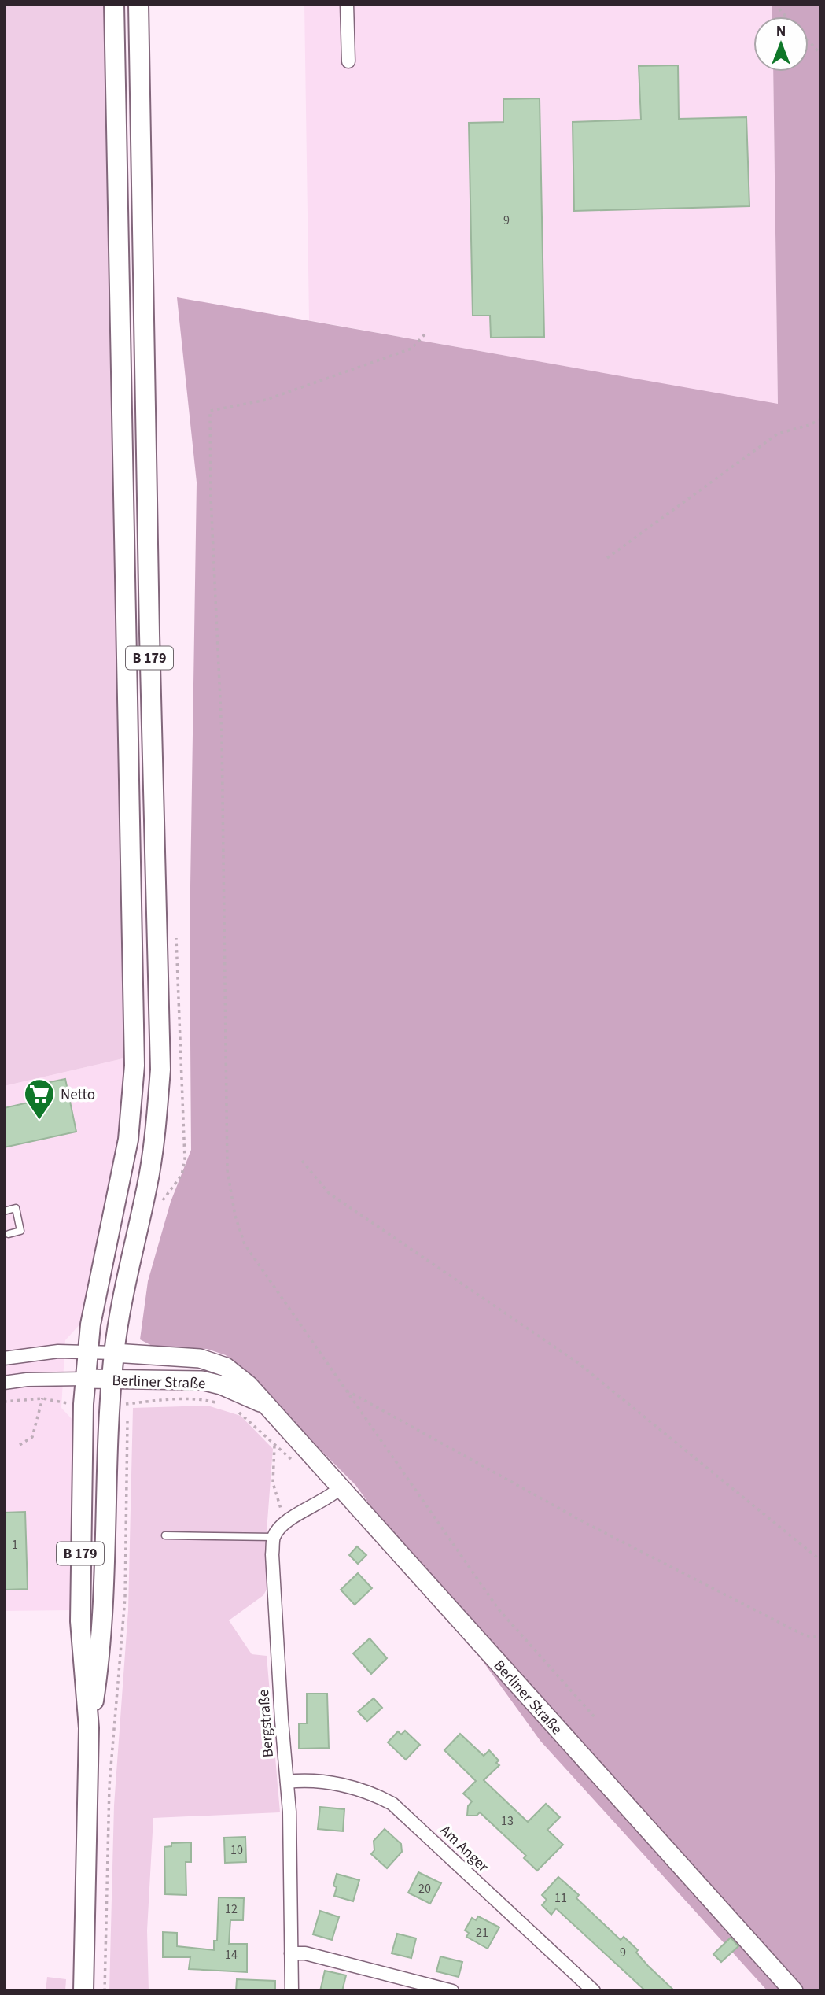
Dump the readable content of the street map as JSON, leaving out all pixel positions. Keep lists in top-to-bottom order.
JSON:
{
  "streets": {
    "main road": ["B 179"],
    "street": ["Berliner Straße", "Bergstraße", "Am Anger"]
  },
  "crossings": [
    ["B 179", "Berliner Straße"],
    ["Bergstraße", "Am Anger"]
  ],
  "places": {
    "supermarket": ["Netto"]
  },
  "house_numbers": [
    "9",
    "1",
    "13",
    "10",
    "20",
    "11",
    "12",
    "21",
    "9",
    "14"
  ],
  "north": "top"
}
